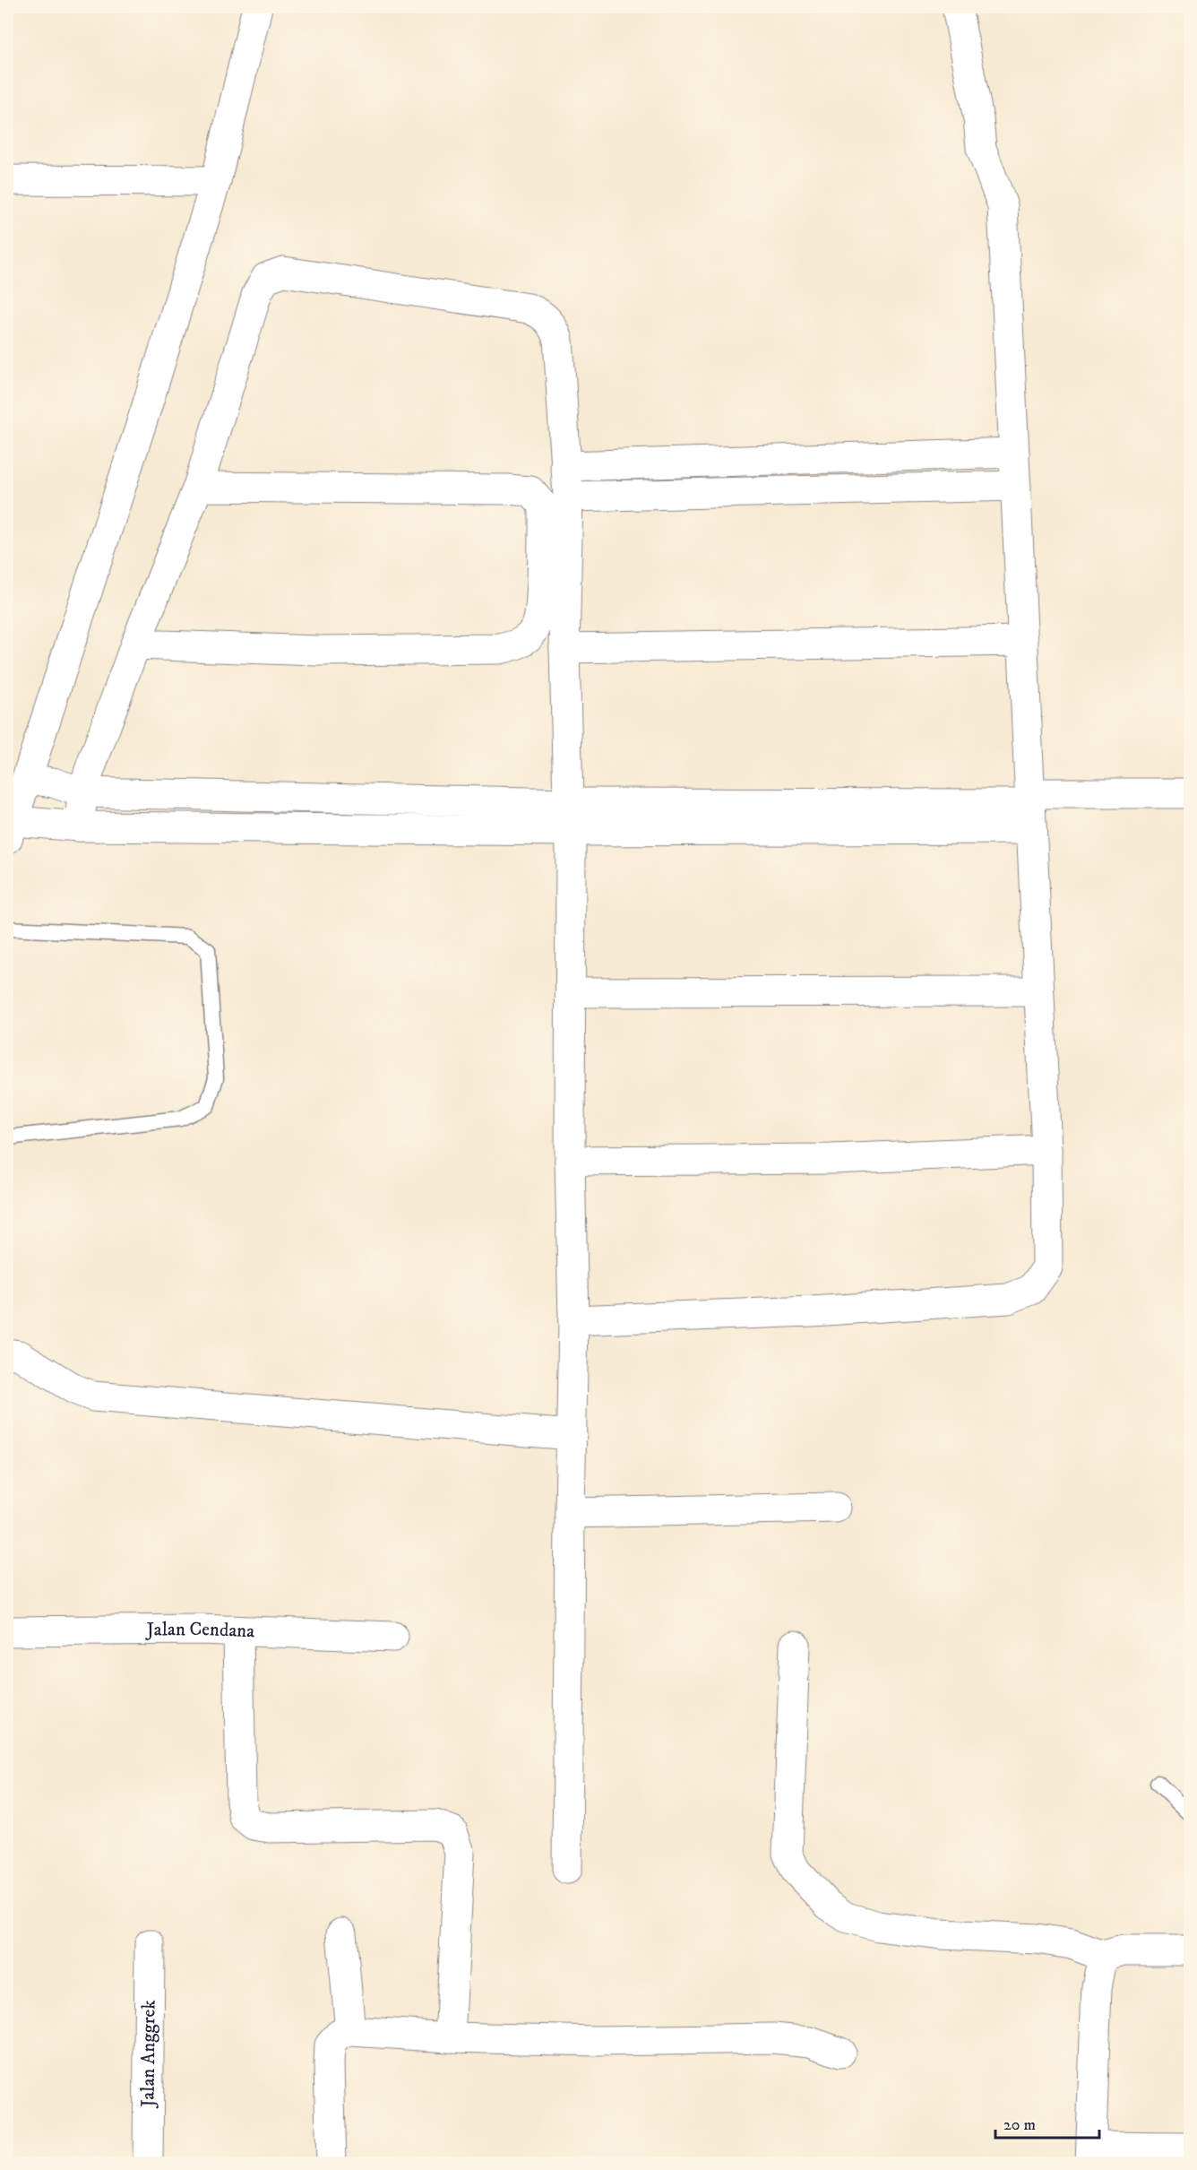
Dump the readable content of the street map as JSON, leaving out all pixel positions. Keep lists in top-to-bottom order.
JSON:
{
  "streets": {
    "street": ["Jalan Cendana", "Jalan Anggrek"]
  },
  "scale_bar": "20 m"
}
